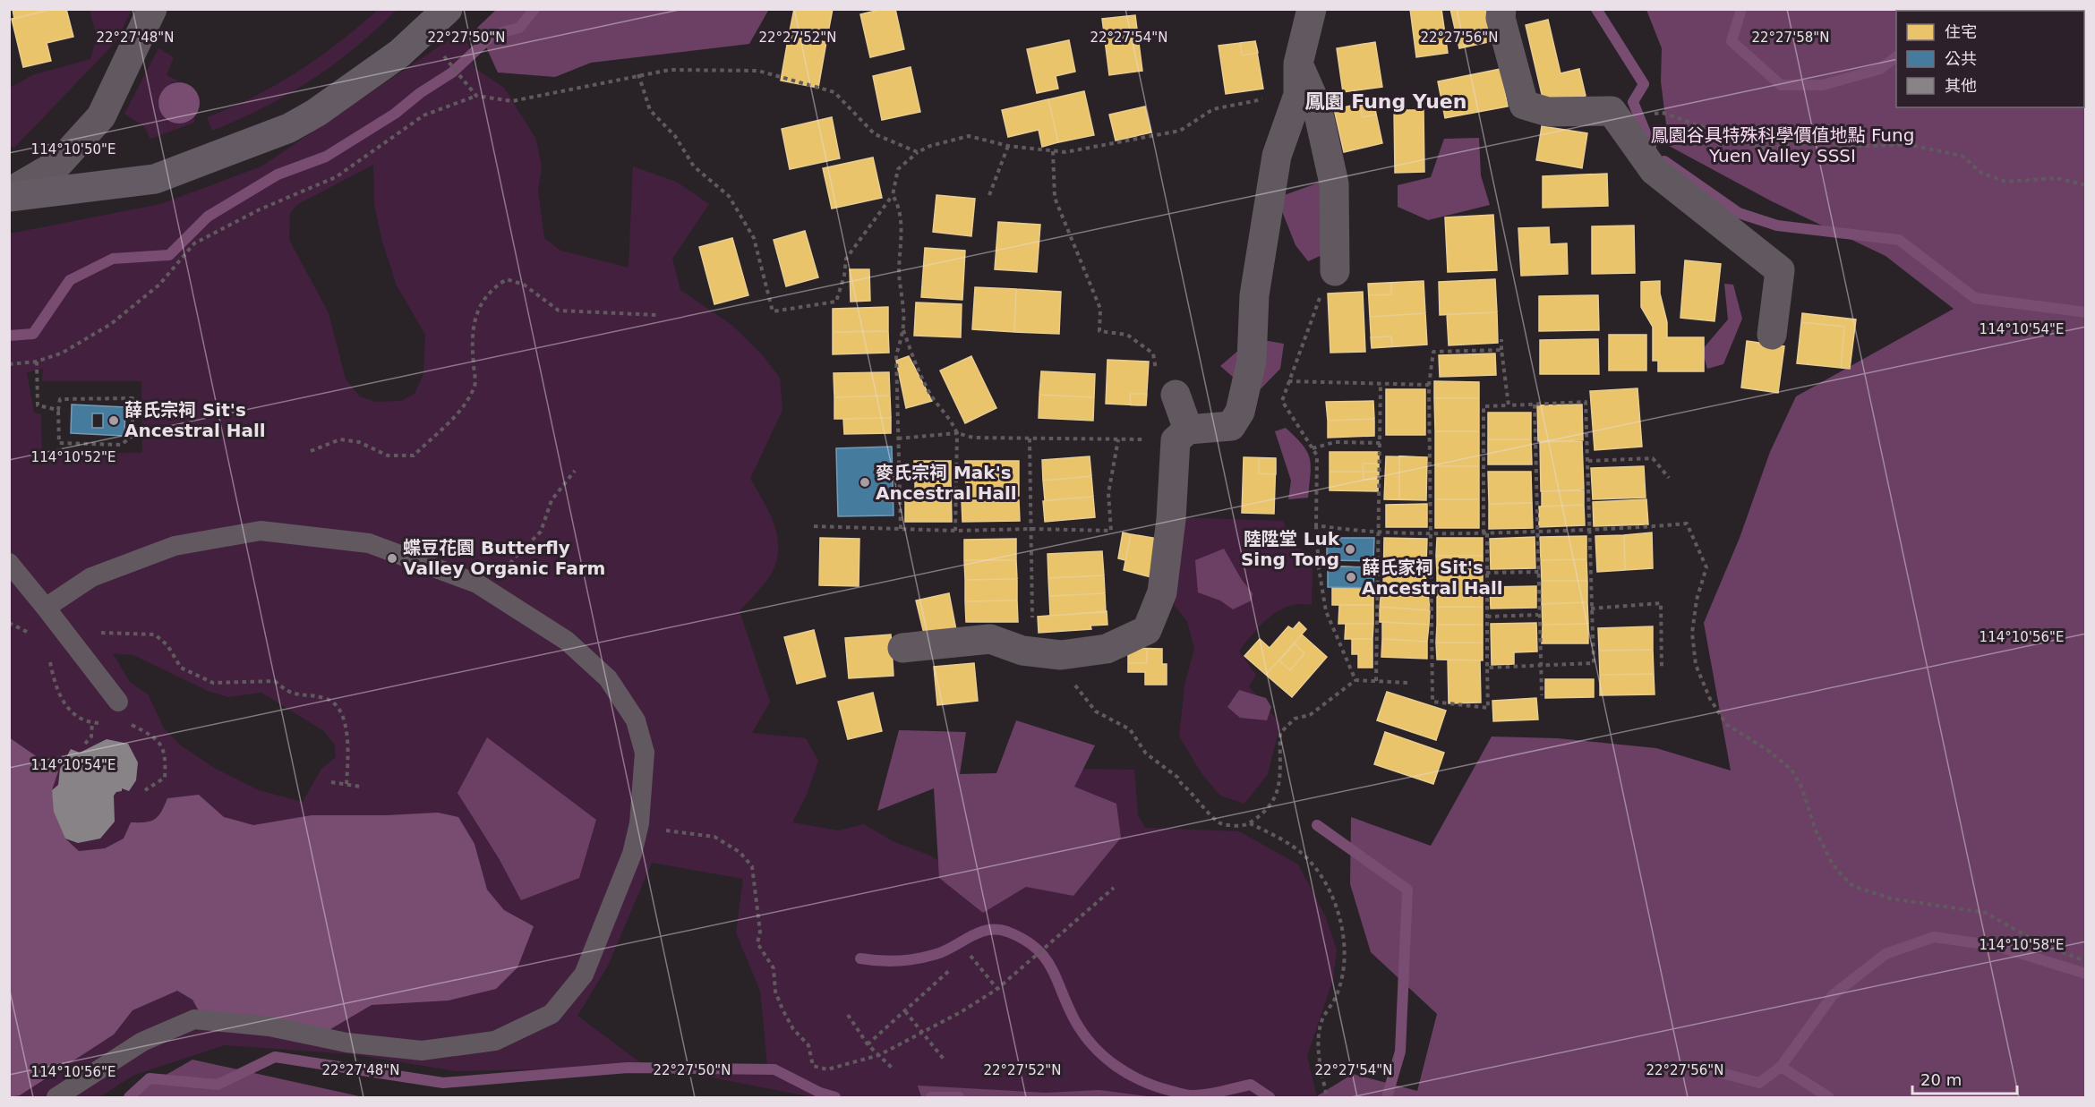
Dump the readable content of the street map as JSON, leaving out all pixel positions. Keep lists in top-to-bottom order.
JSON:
{
  "districts": ["鳳園 Fung Yuen"],
  "parks": ["鳳園谷具特殊科學價值地點 Fung Yuen Valley SSSI"],
  "places": [
    "薛氏宗祠 Sit's Ancestral Hall",
    "麥氏宗祠 Mak's Ancestral Hall",
    "陸陞堂 Luk Sing Tong",
    "蝶豆花園 Butterfly Valley Organic Farm",
    "薛氏家祠 Sit's Ancestral Hall"
  ],
  "legend": ["住宅", "公共", "其他"],
  "scale_bar": "20 m",
  "coordinates": [
    "22°27'48\"N",
    "22°27'50\"N",
    "22°27'52\"N",
    "22°27'54\"N",
    "22°27'56\"N",
    "22°27'58\"N",
    "114°10'50\"E",
    "114°10'54\"E",
    "114°10'52\"E",
    "114°10'56\"E",
    "114°10'58\"E"
  ]
}
